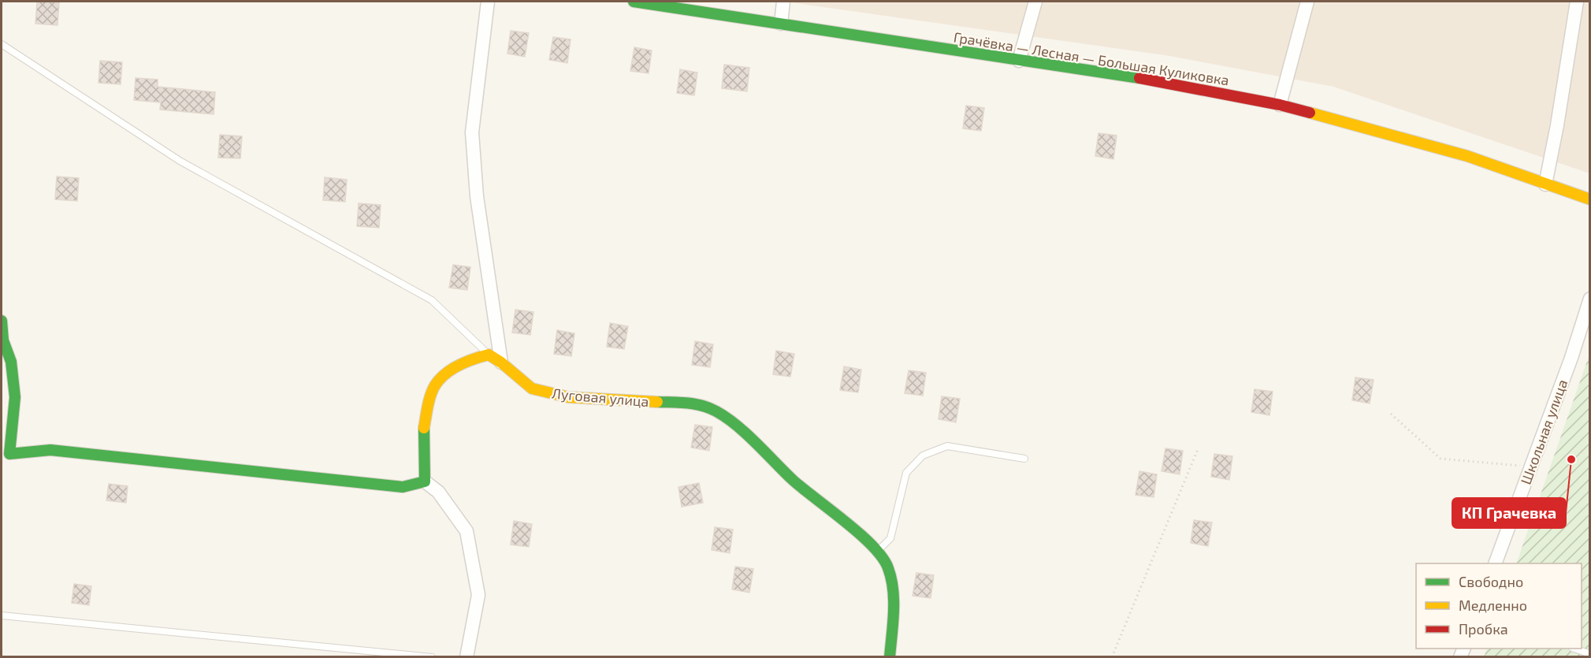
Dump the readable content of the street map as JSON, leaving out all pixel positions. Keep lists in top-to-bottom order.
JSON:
{
  "streets": {
    "street": ["Грачёвка — Лесная — Большая Куликовка", "Луговая улица", "Школьная улица"]
  },
  "places": ["КП Грачевка"],
  "legend": ["Свободно", "Медленно", "Пробка"]
}
